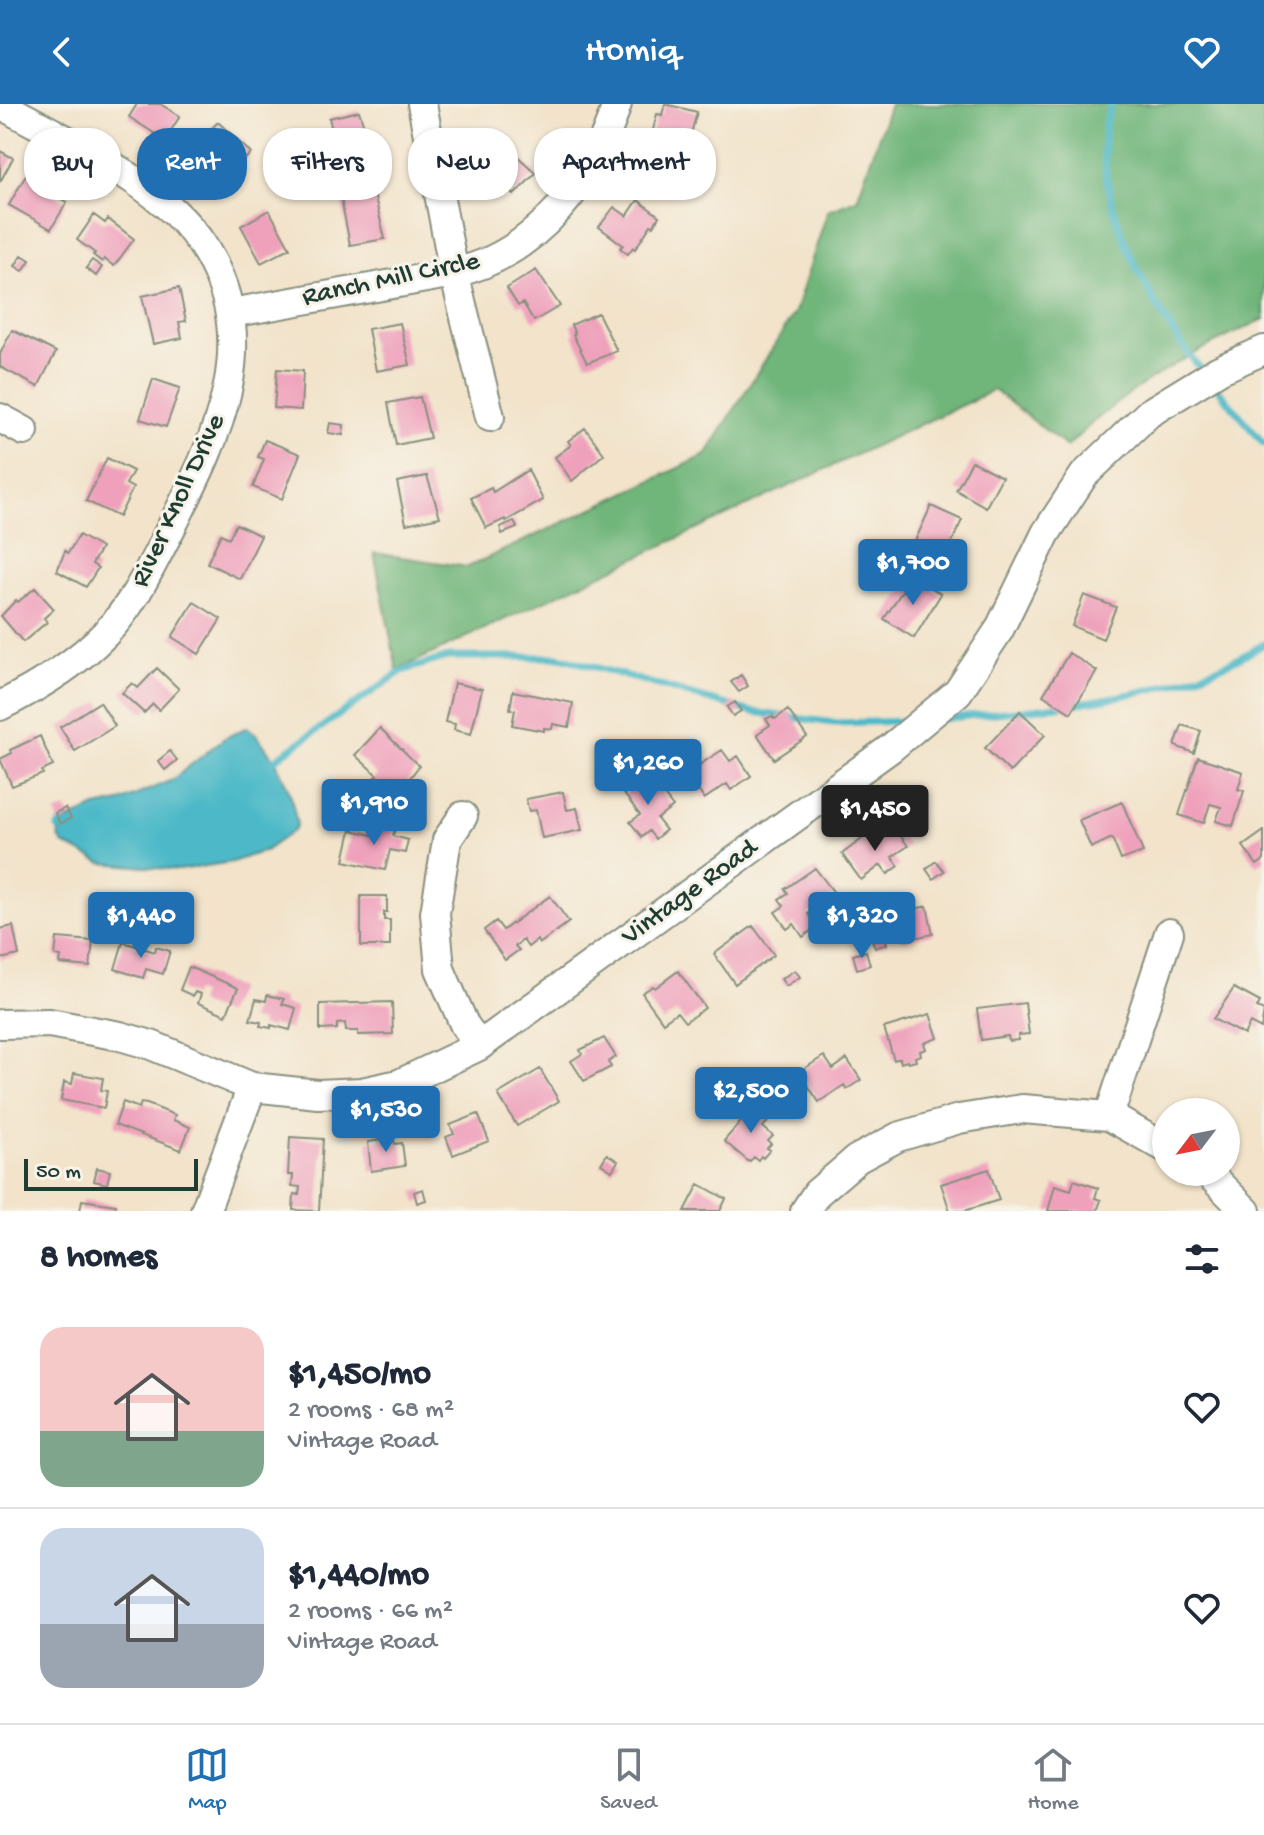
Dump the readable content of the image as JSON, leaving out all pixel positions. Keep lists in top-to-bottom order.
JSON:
{
  "streets": {
    "street": ["Ranch Mill Circle", "River Knoll Drive", "Vintage Road"]
  },
  "crossings": [
    ["Ranch Mill Circle", "River Knoll Drive"]
  ],
  "scale_bar": "50 m",
  "north": "bottom left",
  "page": {
    "header": "Homiq",
    "chip": [
      "Buy",
      "Rent",
      "Filters",
      "New",
      "Apartment"
    ],
    "price": [
      "$1,700",
      "$1,260",
      "$1,910",
      "$1,450",
      "$1,440",
      "$1,320",
      "$2,500",
      "$1,530"
    ],
    "scale": "50 m",
    "heading": "8 homes",
    "list": [
      {
        "name": "$1,450/mo",
        "note": "2 rooms · 68 m² · Vintage Road"
      },
      {
        "name": "$1,440/mo",
        "note": "2 rooms · 66 m² · Vintage Road"
      }
    ],
    "tabs": ["Map", "Saved", "Home"]
  }
}
